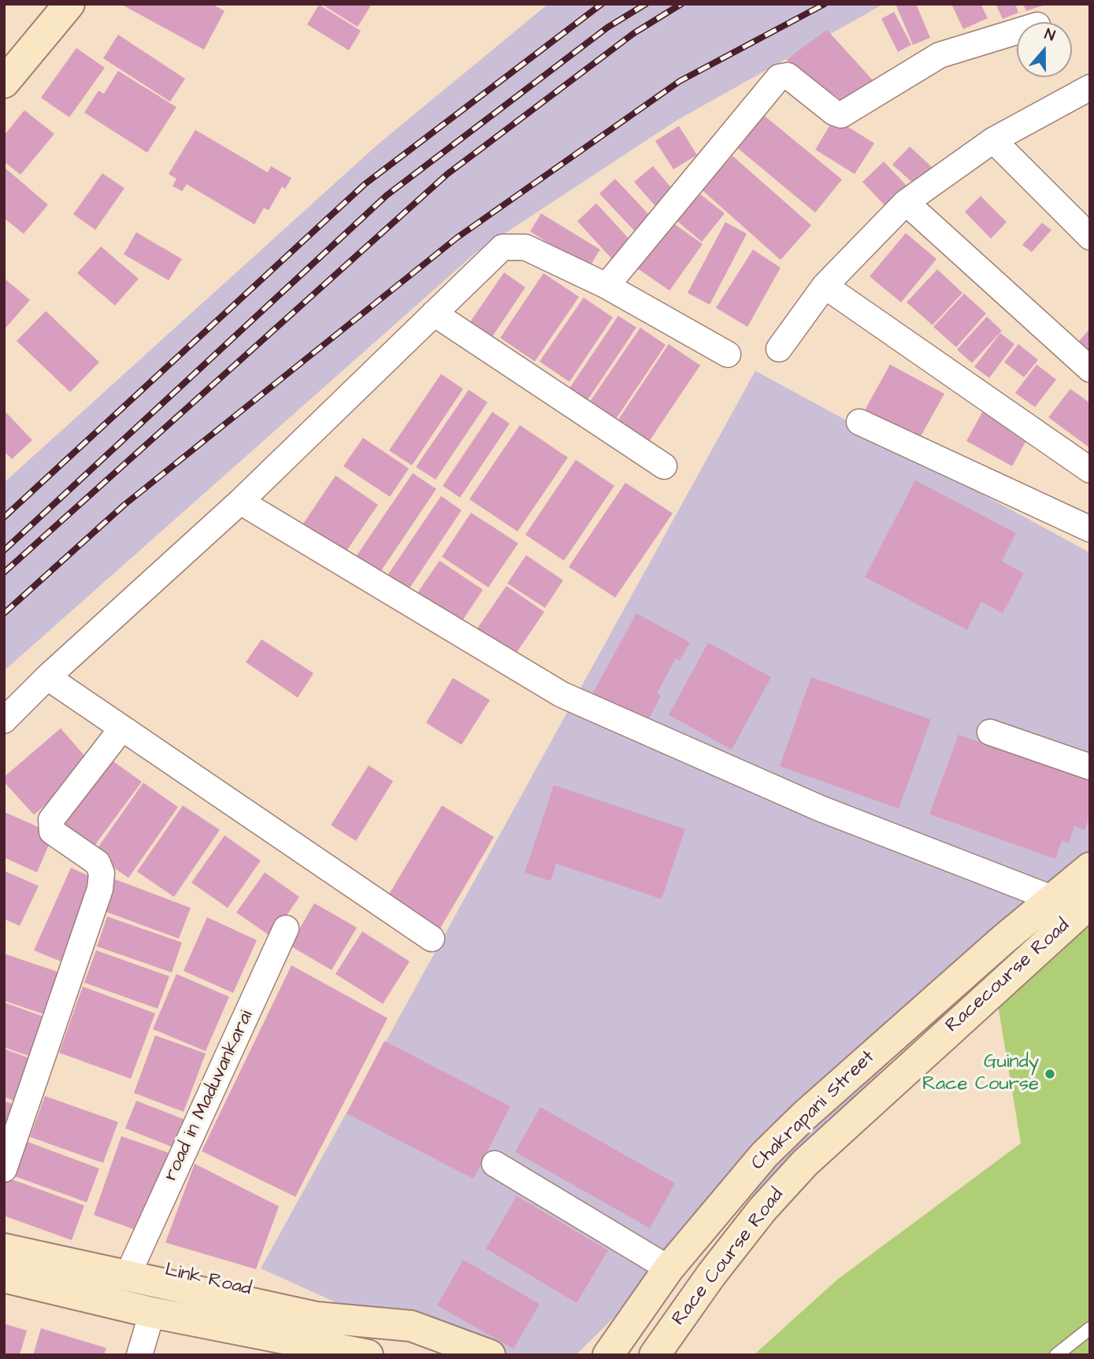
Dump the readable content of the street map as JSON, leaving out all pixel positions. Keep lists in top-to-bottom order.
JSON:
{
  "streets": {
    "street": [
      "Racecourse Road",
      "road in Maduvankarai",
      "Chakrapani Street",
      "Race Course Road",
      "Link Road"
    ]
  },
  "crossings": [
    ["Racecourse Road", "Chakrapani Street"],
    ["Racecourse Road", "Race Course Road"],
    ["road in Maduvankarai", "Link Road"]
  ],
  "places": ["Guindy Race Course"],
  "north": "top"
}
